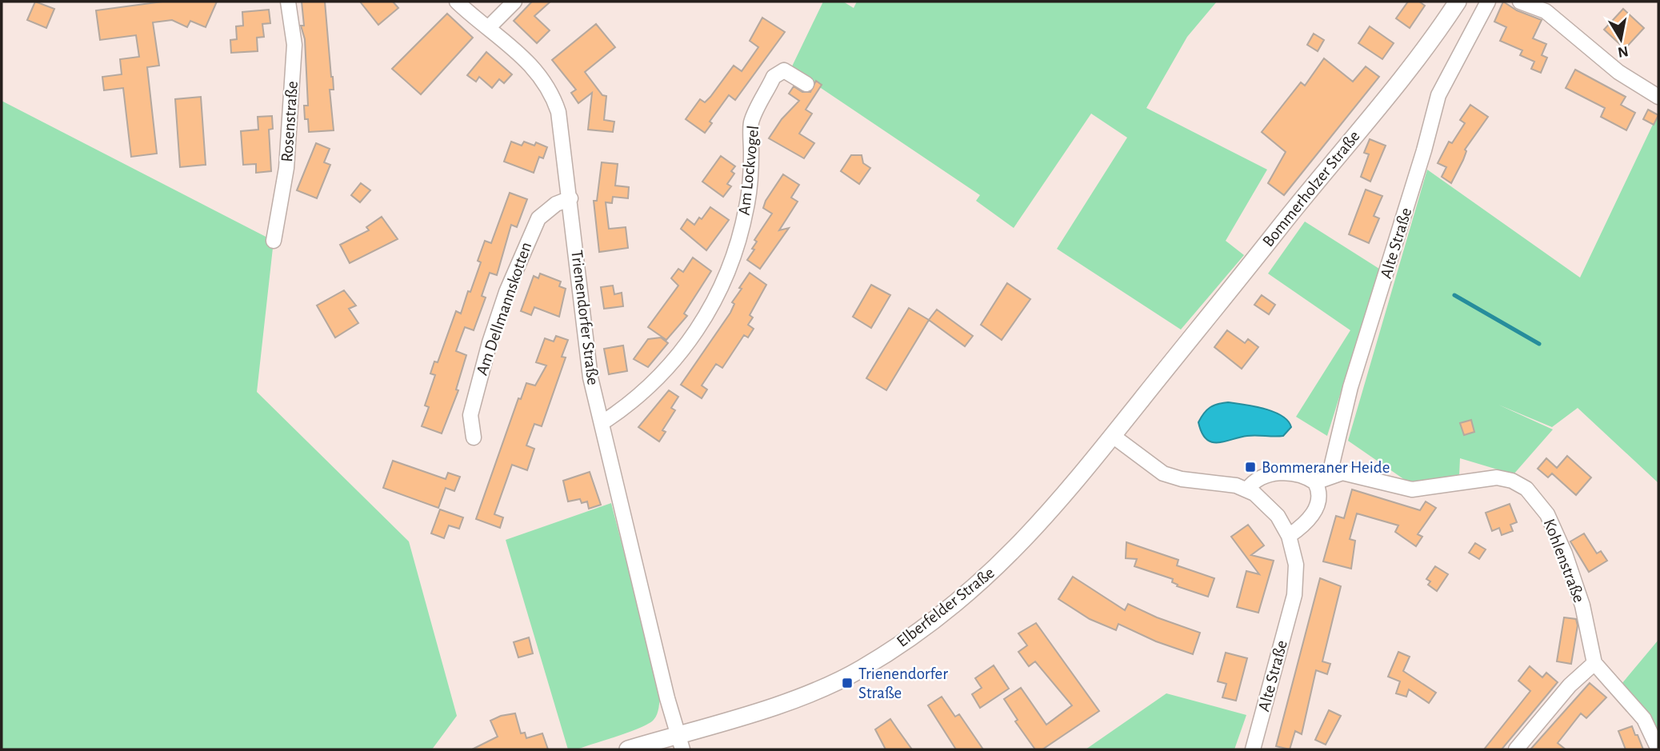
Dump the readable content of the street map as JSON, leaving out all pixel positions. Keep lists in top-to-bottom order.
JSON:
{
  "streets": {
    "main road": ["Bommerholzer Straße", "Elberfelder Straße"],
    "street": [
      "Rosenstraße",
      "Am Lockvogel",
      "Alte Straße",
      "Am Dellmannskotten",
      "Trienendorfer Straße",
      "Kohlenstraße"
    ]
  },
  "crossings": [
    ["Am Lockvogel", "Trienendorfer Straße"],
    ["Bommerholzer Straße", "Elberfelder Straße"],
    ["Alte Straße", "Kohlenstraße"],
    ["Alte Straße", "Elberfelder Straße"],
    ["Am Dellmannskotten", "Trienendorfer Straße"],
    ["Trienendorfer Straße", "Elberfelder Straße"]
  ],
  "places": {
    "transit": ["Bommeraner Heide", "Trienendorfer Straße"]
  },
  "north": "bottom"
}
